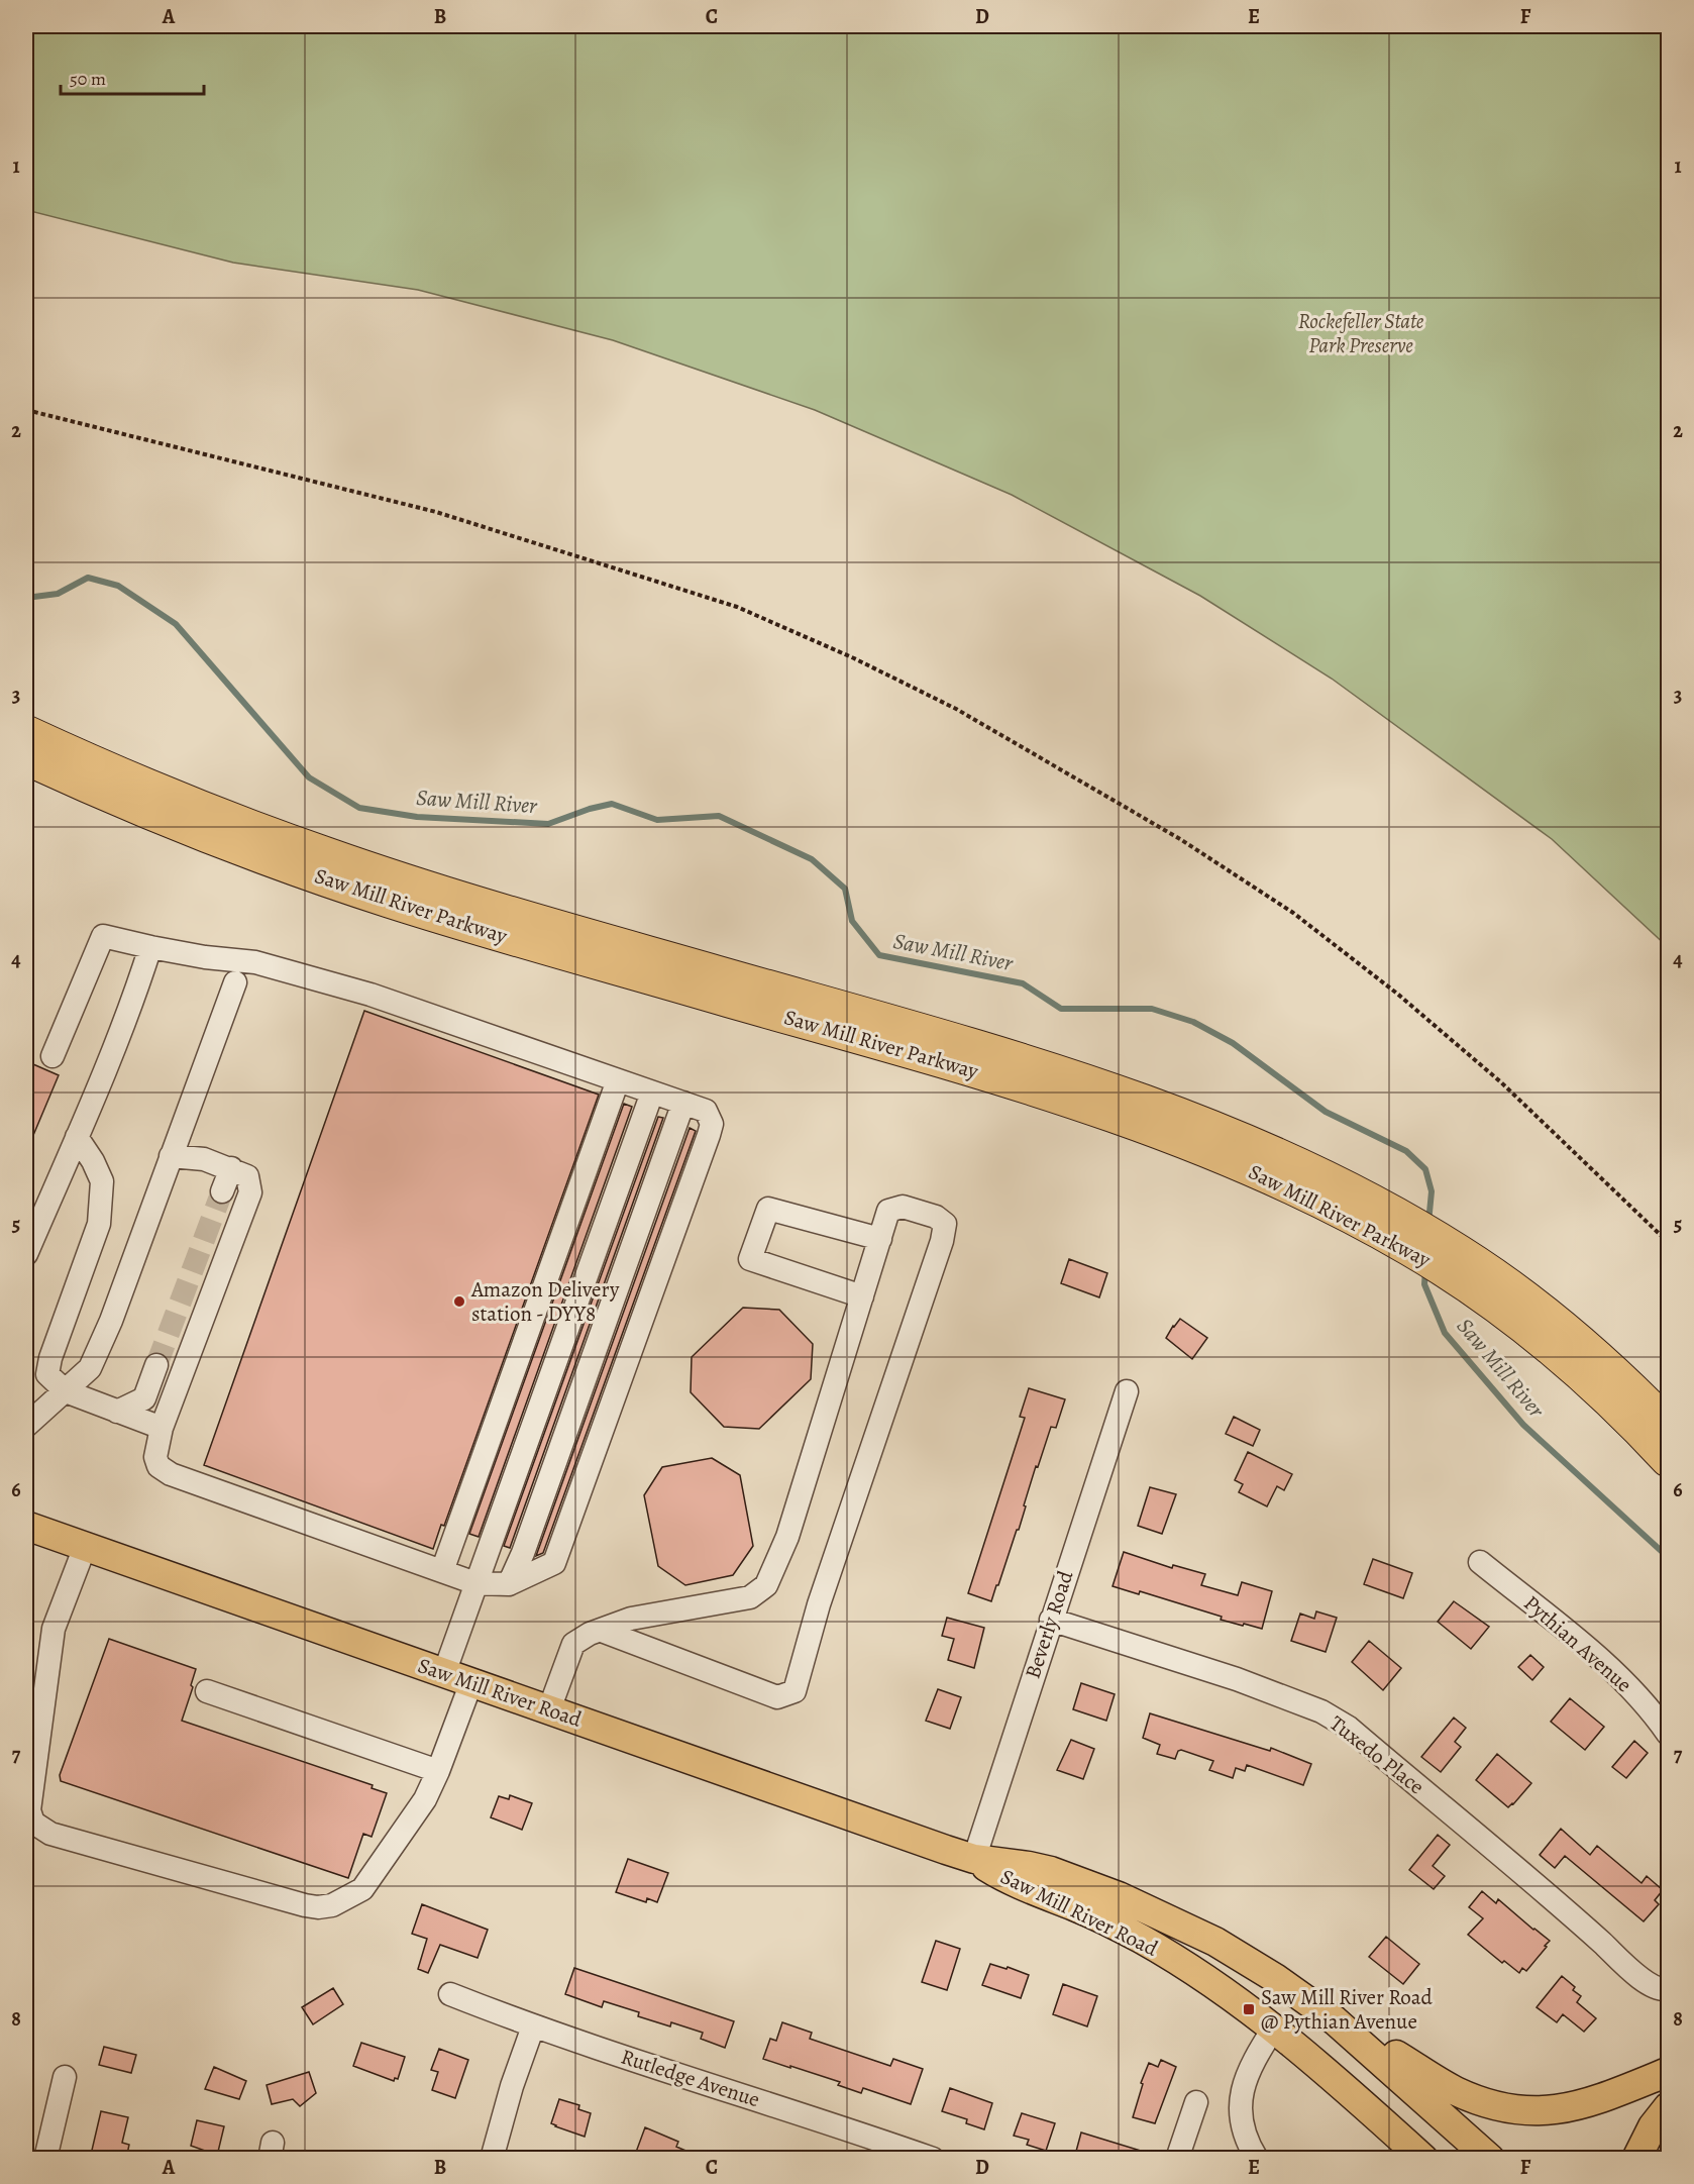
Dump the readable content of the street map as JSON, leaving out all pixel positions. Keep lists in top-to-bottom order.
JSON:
{
  "streets": {
    "highway": ["Saw Mill River Parkway"],
    "main road": ["Saw Mill River Road"],
    "street": [
      "Beverly Road",
      "Pythian Avenue",
      "Tuxedo Place",
      "Rutledge Avenue"
    ]
  },
  "crossings": [
    ["Beverly Road", "Saw Mill River Road"],
    ["Beverly Road", "Tuxedo Place"]
  ],
  "water": ["Saw Mill River"],
  "parks": ["Rockefeller State Park Preserve"],
  "places": {
    "other": ["Amazon Delivery station - DYY8"],
    "transit": ["Saw Mill River Road @ Pythian Avenue"]
  },
  "scale_bar": "50 m",
  "grid": {
    "columns": [
      "A",
      "B",
      "C",
      "D",
      "E",
      "F"
    ],
    "rows": [
      "1",
      "2",
      "3",
      "4",
      "5",
      "6",
      "7",
      "8"
    ]
  }
}
